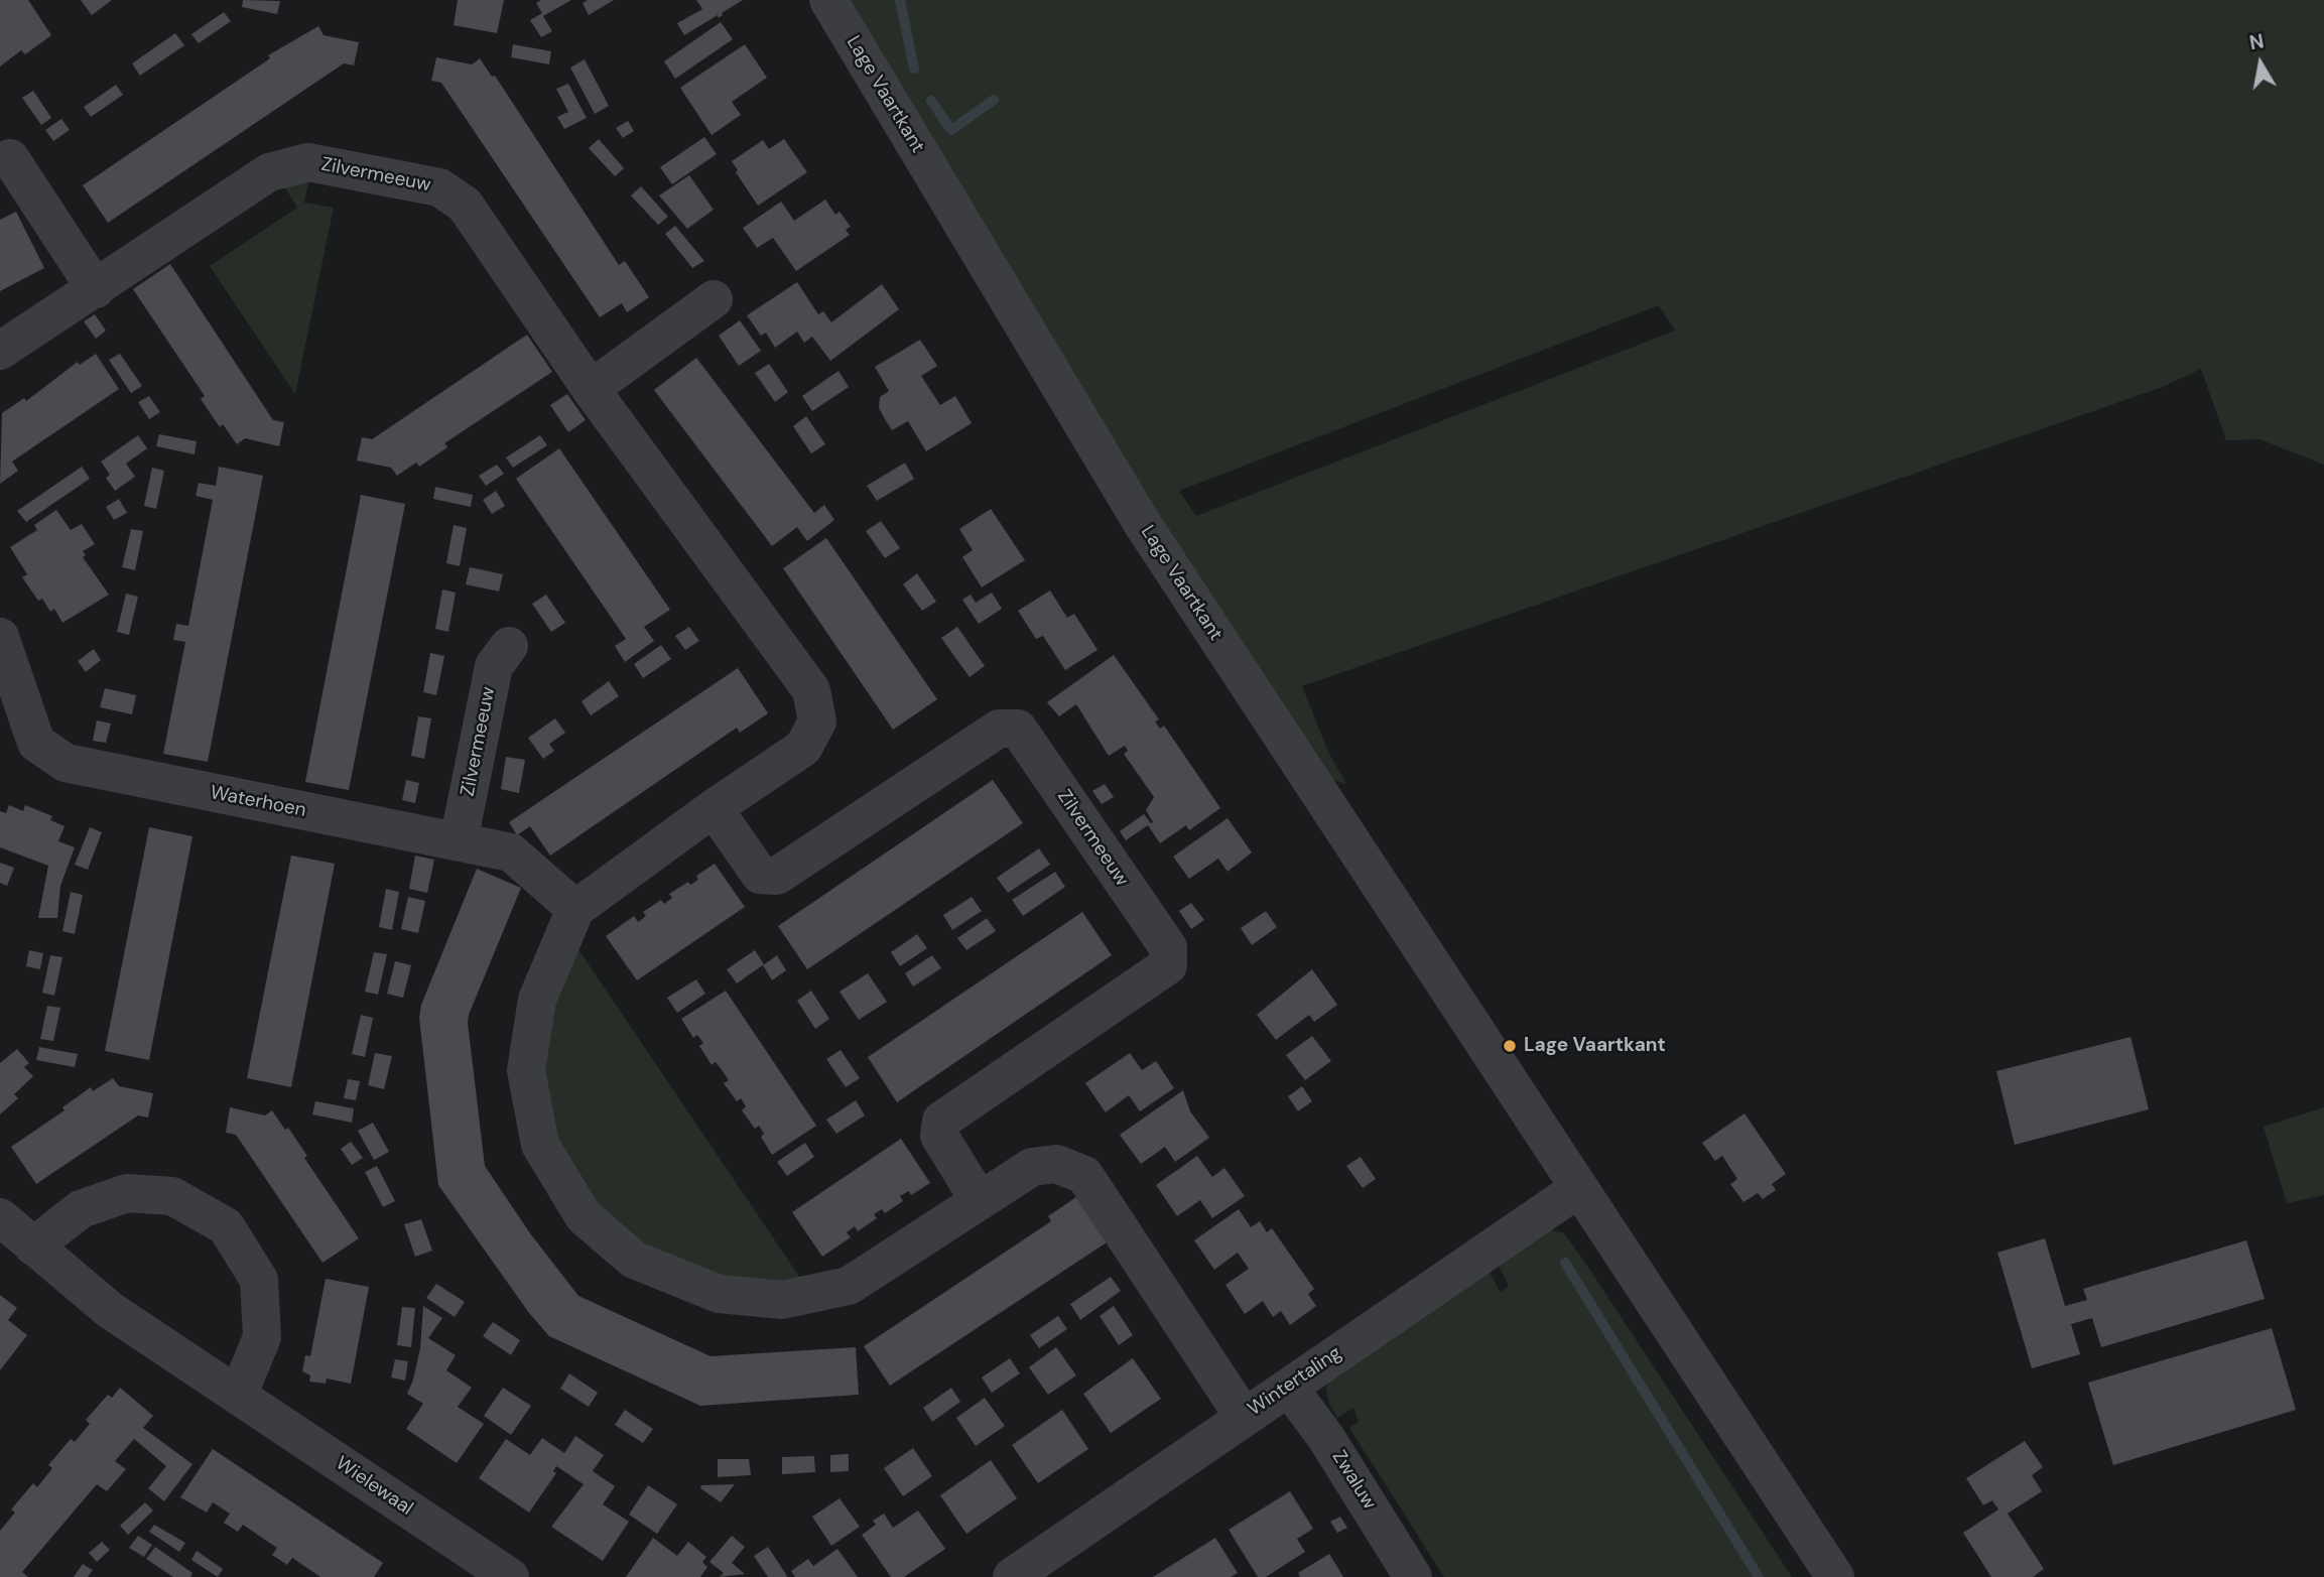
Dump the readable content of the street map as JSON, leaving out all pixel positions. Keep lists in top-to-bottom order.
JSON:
{
  "streets": {
    "street": [
      "Lage Vaartkant",
      "Zilvermeeuw",
      "Waterhoen",
      "Wintertaling",
      "Zwaluw",
      "Wielewaal"
    ]
  },
  "crossings": [
    ["Lage Vaartkant", "Wintertaling"],
    ["Zilvermeeuw", "Waterhoen"],
    ["Wintertaling", "Zwaluw"]
  ],
  "places": ["Lage Vaartkant"],
  "north": "top"
}
